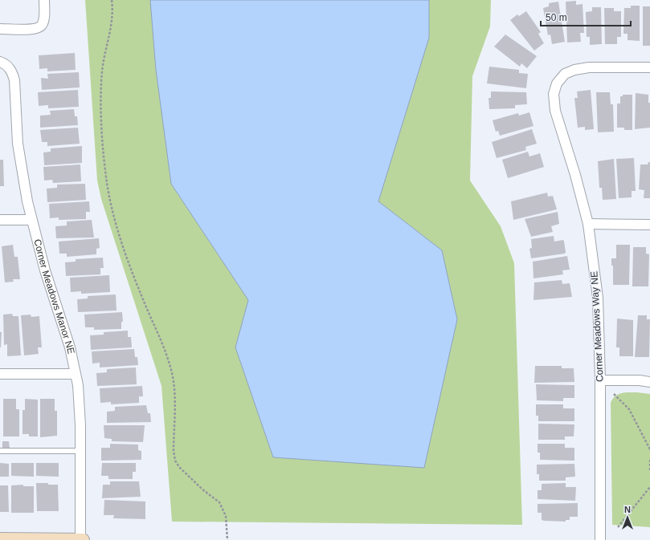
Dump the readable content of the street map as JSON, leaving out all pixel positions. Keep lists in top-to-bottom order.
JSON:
{
  "streets": {
    "street": ["Corner Meadows Manor NE", "Corner Meadows Way NE"]
  },
  "scale_bar": "50 m",
  "north": "top"
}
